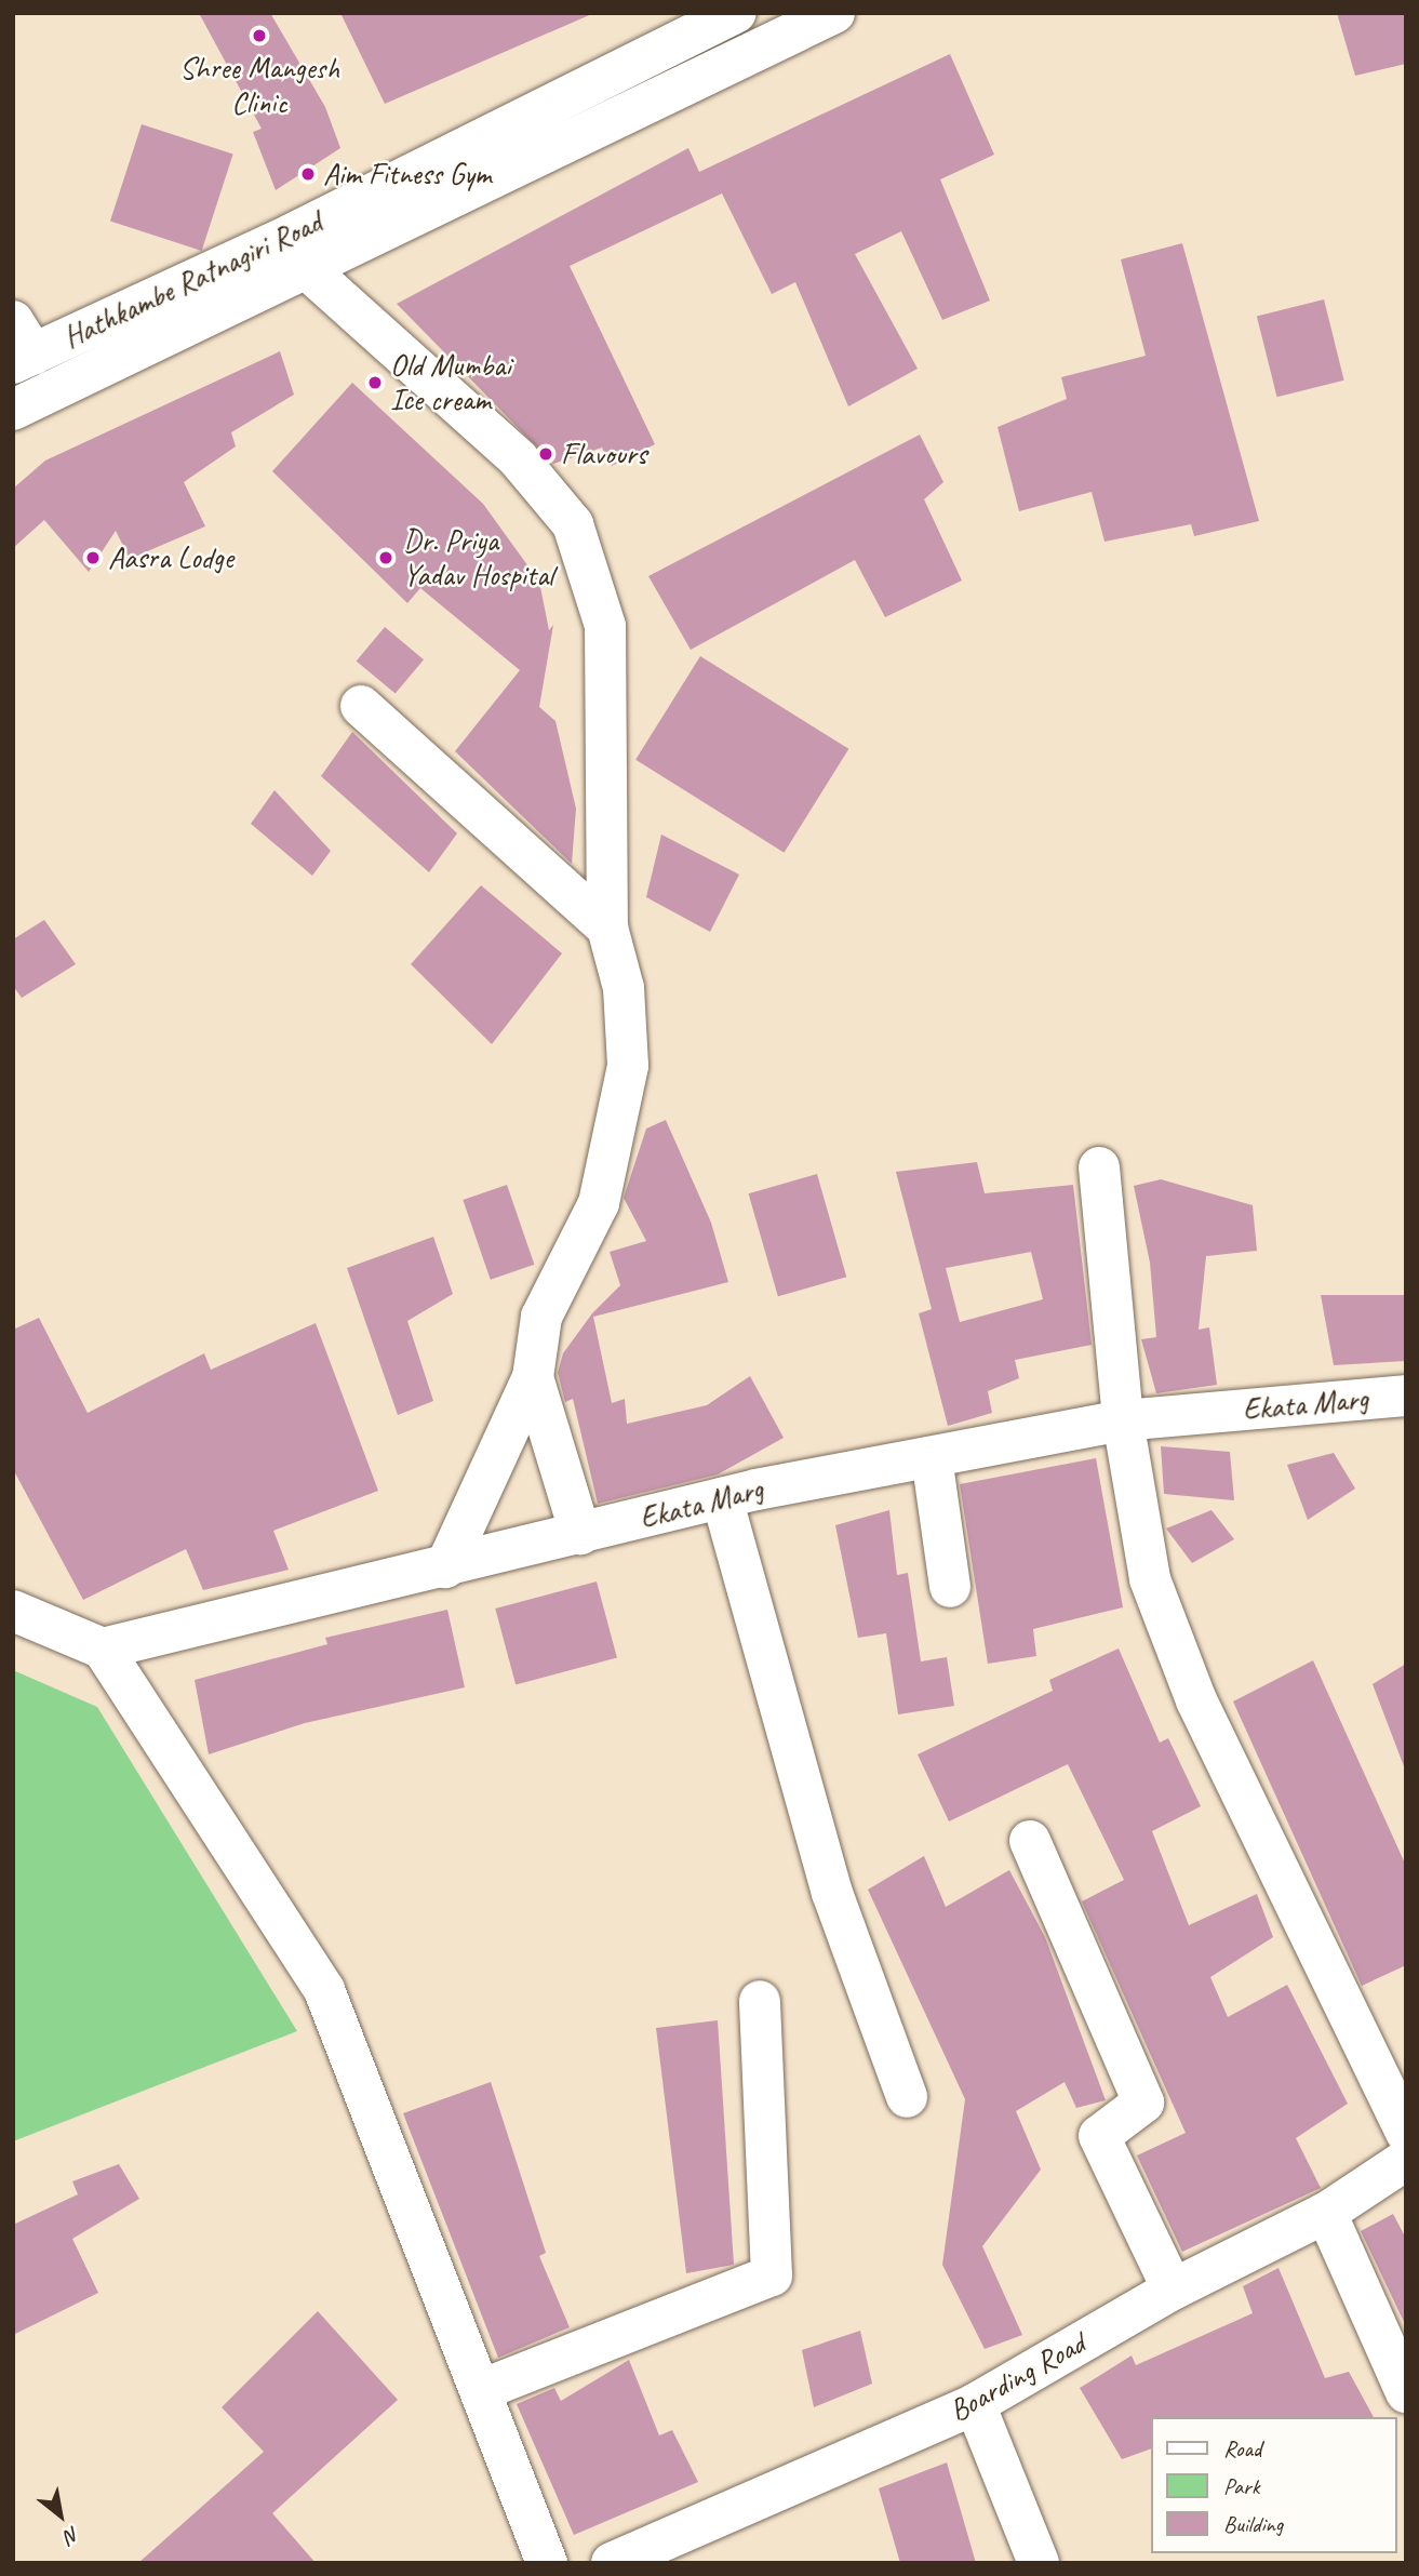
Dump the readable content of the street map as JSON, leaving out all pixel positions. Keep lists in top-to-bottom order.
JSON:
{
  "streets": {
    "street": ["Hathkambe Ratnagiri Road", "Ekata Marg", "Boarding Road"]
  },
  "places": [
    "Shree Mangesh Clinic",
    "Aim Fitness Gym",
    "Old Mumbai Ice cream",
    "Flavours",
    "Aasra Lodge",
    "Dr. Priya Yadav Hospital"
  ],
  "legend": ["Road", "Park", "Building"],
  "north": "bottom right"
}
